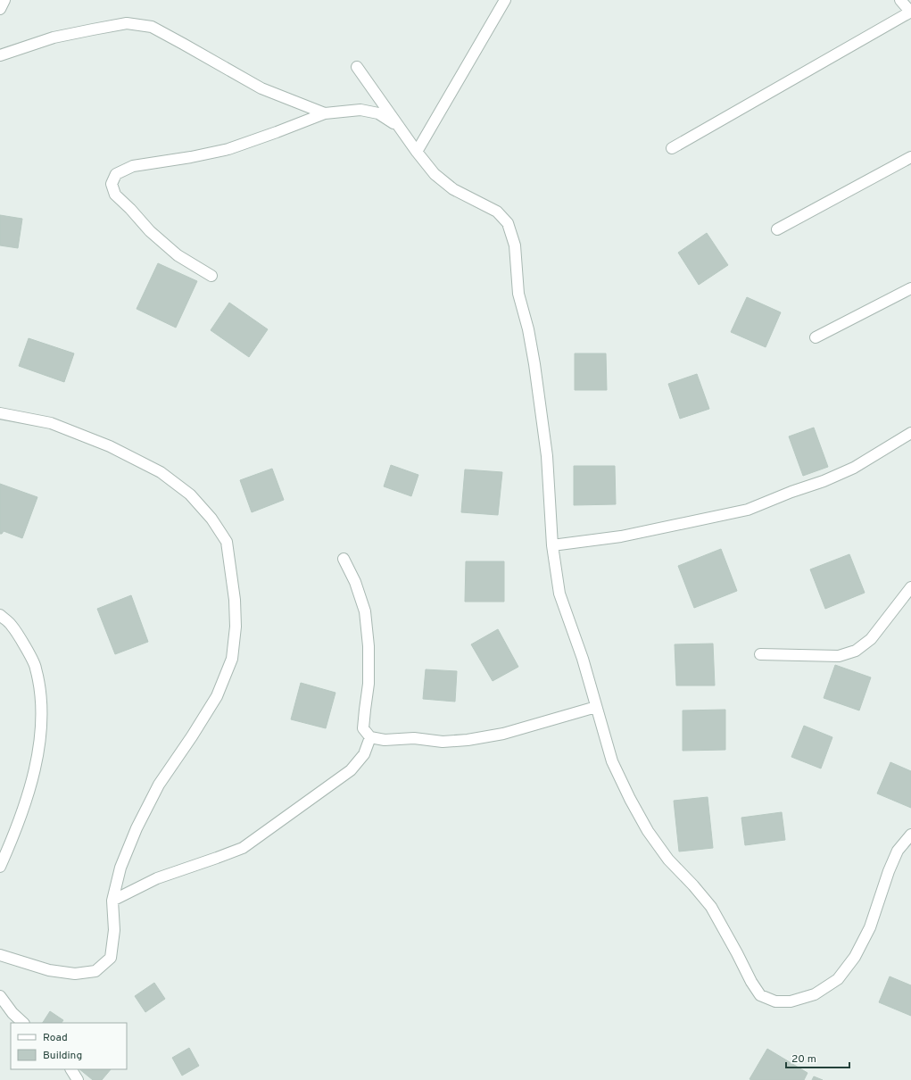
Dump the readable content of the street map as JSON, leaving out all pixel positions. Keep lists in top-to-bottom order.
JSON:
{
  "legend": ["Road", "Building"],
  "scale_bar": "20 m"
}
